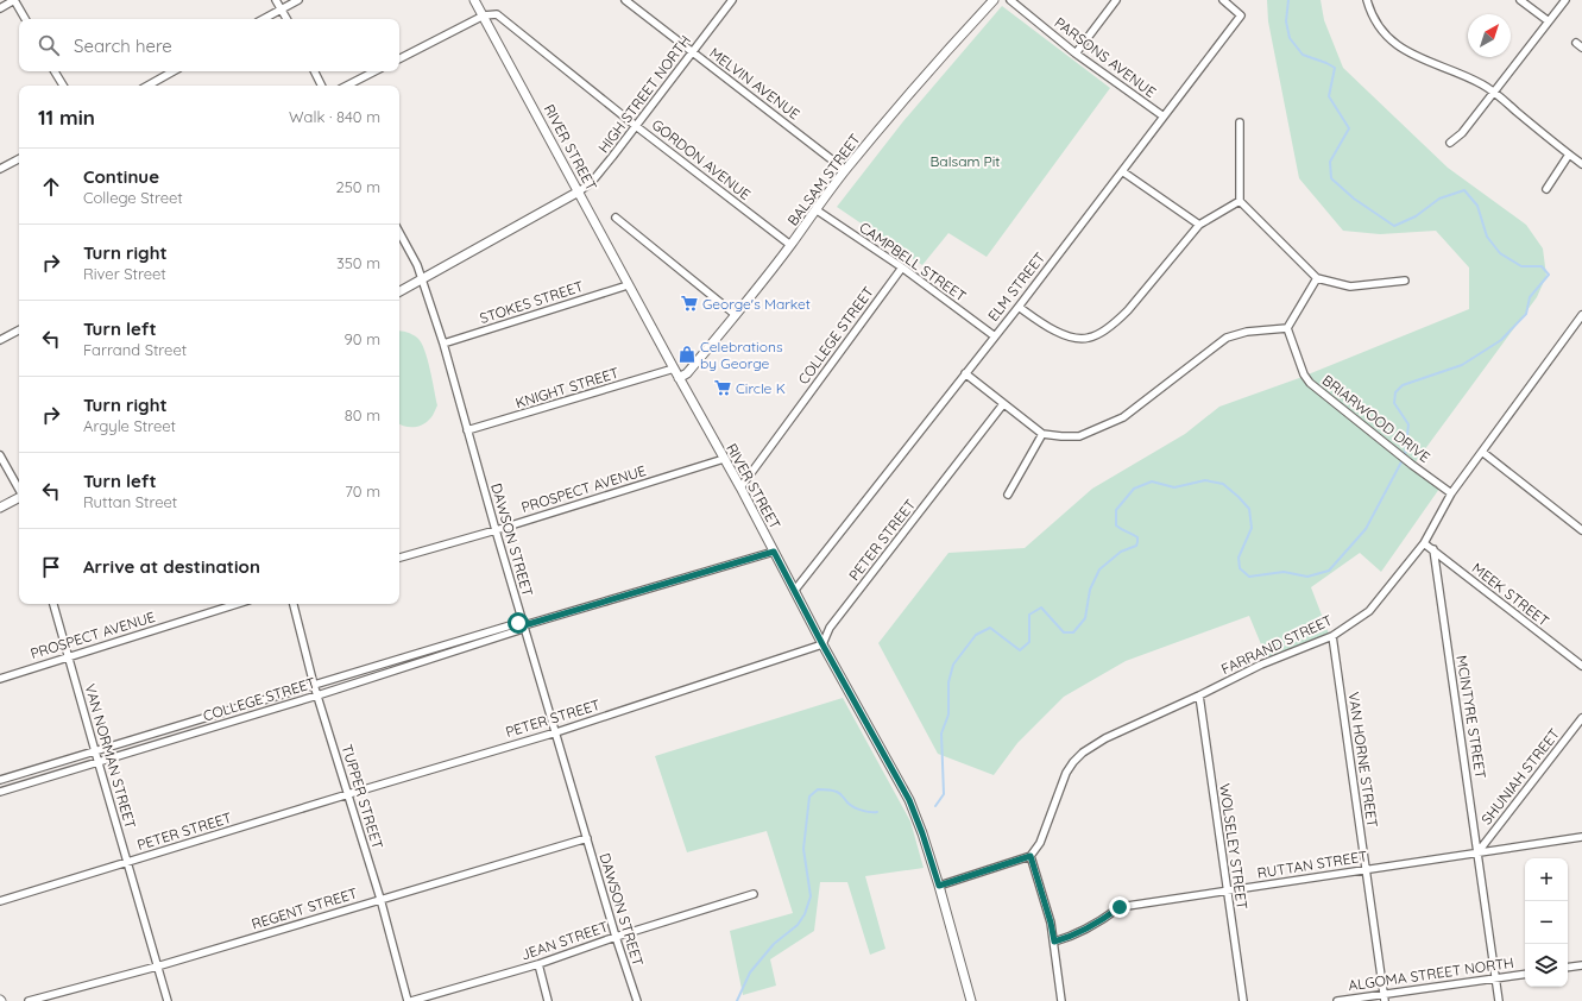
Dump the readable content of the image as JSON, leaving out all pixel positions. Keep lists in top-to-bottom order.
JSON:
{
  "streets": {
    "main road": ["HIGH STREET NORTH", "RIVER STREET", "BALSAM STREET"],
    "street": [
      "PARSONS AVENUE",
      "MELVIN AVENUE",
      "GORDON AVENUE",
      "CAMPBELL STREET",
      "ELM STREET",
      "STOKES STREET",
      "COLLEGE STREET",
      "KNIGHT STREET",
      "BRIARWOOD DRIVE",
      "PROSPECT AVENUE",
      "DAWSON STREET",
      "PETER STREET",
      "MEEK STREET",
      "FARRAND STREET",
      "MCINTYRE STREET",
      "VAN NORMAN STREET",
      "VAN HORNE STREET",
      "SHUNIAH STREET",
      "TUPPER STREET",
      "WOLSELEY STREET",
      "RUTTAN STREET",
      "REGENT STREET",
      "JEAN STREET",
      "ALGOMA STREET NORTH"
    ]
  },
  "crossings": [
    ["PARSONS AVENUE", "ELM STREET"],
    ["MELVIN AVENUE", "HIGH STREET NORTH"],
    ["MELVIN AVENUE", "BALSAM STREET"],
    ["HIGH STREET NORTH", "RIVER STREET"],
    ["HIGH STREET NORTH", "GORDON AVENUE"],
    ["HIGH STREET NORTH", "DAWSON STREET"],
    ["RIVER STREET", "GORDON AVENUE"],
    ["RIVER STREET", "BALSAM STREET"],
    ["RIVER STREET", "ELM STREET"],
    ["RIVER STREET", "STOKES STREET"],
    ["RIVER STREET", "COLLEGE STREET"],
    ["RIVER STREET", "KNIGHT STREET"],
    ["RIVER STREET", "PROSPECT AVENUE"],
    ["RIVER STREET", "PETER STREET"],
    ["GORDON AVENUE", "BALSAM STREET"],
    ["BALSAM STREET", "CAMPBELL STREET"],
    ["CAMPBELL STREET", "ELM STREET"],
    ["CAMPBELL STREET", "COLLEGE STREET"],
    ["STOKES STREET", "DAWSON STREET"],
    ["COLLEGE STREET", "DAWSON STREET"],
    ["COLLEGE STREET", "VAN NORMAN STREET"],
    ["COLLEGE STREET", "TUPPER STREET"],
    ["KNIGHT STREET", "DAWSON STREET"],
    ["BRIARWOOD DRIVE", "FARRAND STREET"],
    ["PROSPECT AVENUE", "DAWSON STREET"],
    ["PROSPECT AVENUE", "VAN NORMAN STREET"],
    ["DAWSON STREET", "PETER STREET"],
    ["DAWSON STREET", "REGENT STREET"],
    ["DAWSON STREET", "JEAN STREET"],
    ["PETER STREET", "VAN NORMAN STREET"],
    ["PETER STREET", "TUPPER STREET"],
    ["MEEK STREET", "FARRAND STREET"],
    ["MEEK STREET", "MCINTYRE STREET"],
    ["FARRAND STREET", "VAN HORNE STREET"],
    ["FARRAND STREET", "WOLSELEY STREET"],
    ["MCINTYRE STREET", "SHUNIAH STREET"],
    ["MCINTYRE STREET", "RUTTAN STREET"],
    ["MCINTYRE STREET", "ALGOMA STREET NORTH"],
    ["VAN NORMAN STREET", "REGENT STREET"],
    ["VAN HORNE STREET", "RUTTAN STREET"],
    ["VAN HORNE STREET", "ALGOMA STREET NORTH"],
    ["SHUNIAH STREET", "RUTTAN STREET"],
    ["TUPPER STREET", "REGENT STREET"],
    ["TUPPER STREET", "JEAN STREET"],
    ["WOLSELEY STREET", "RUTTAN STREET"]
  ],
  "parks": ["Balsam Pit"],
  "places": {
    "supermarket": ["George's Market", "Circle K"],
    "shop": ["Celebrations by George"]
  },
  "north": "top right",
  "page": {
    "search": "Search here",
    "heading": ["11 min", "Walk · 840 m"],
    "list": [
      ["Continue", "College Street", "250 m"],
      ["Turn right", "River Street", "350 m"],
      ["Turn left", "Farrand Street", "90 m"],
      ["Turn right", "Argyle Street", "80 m"],
      ["Turn left", "Ruttan Street", "70 m"],
      "Arrive at destination"
    ],
    "map_buttons": ["+", "−"]
  }
}
